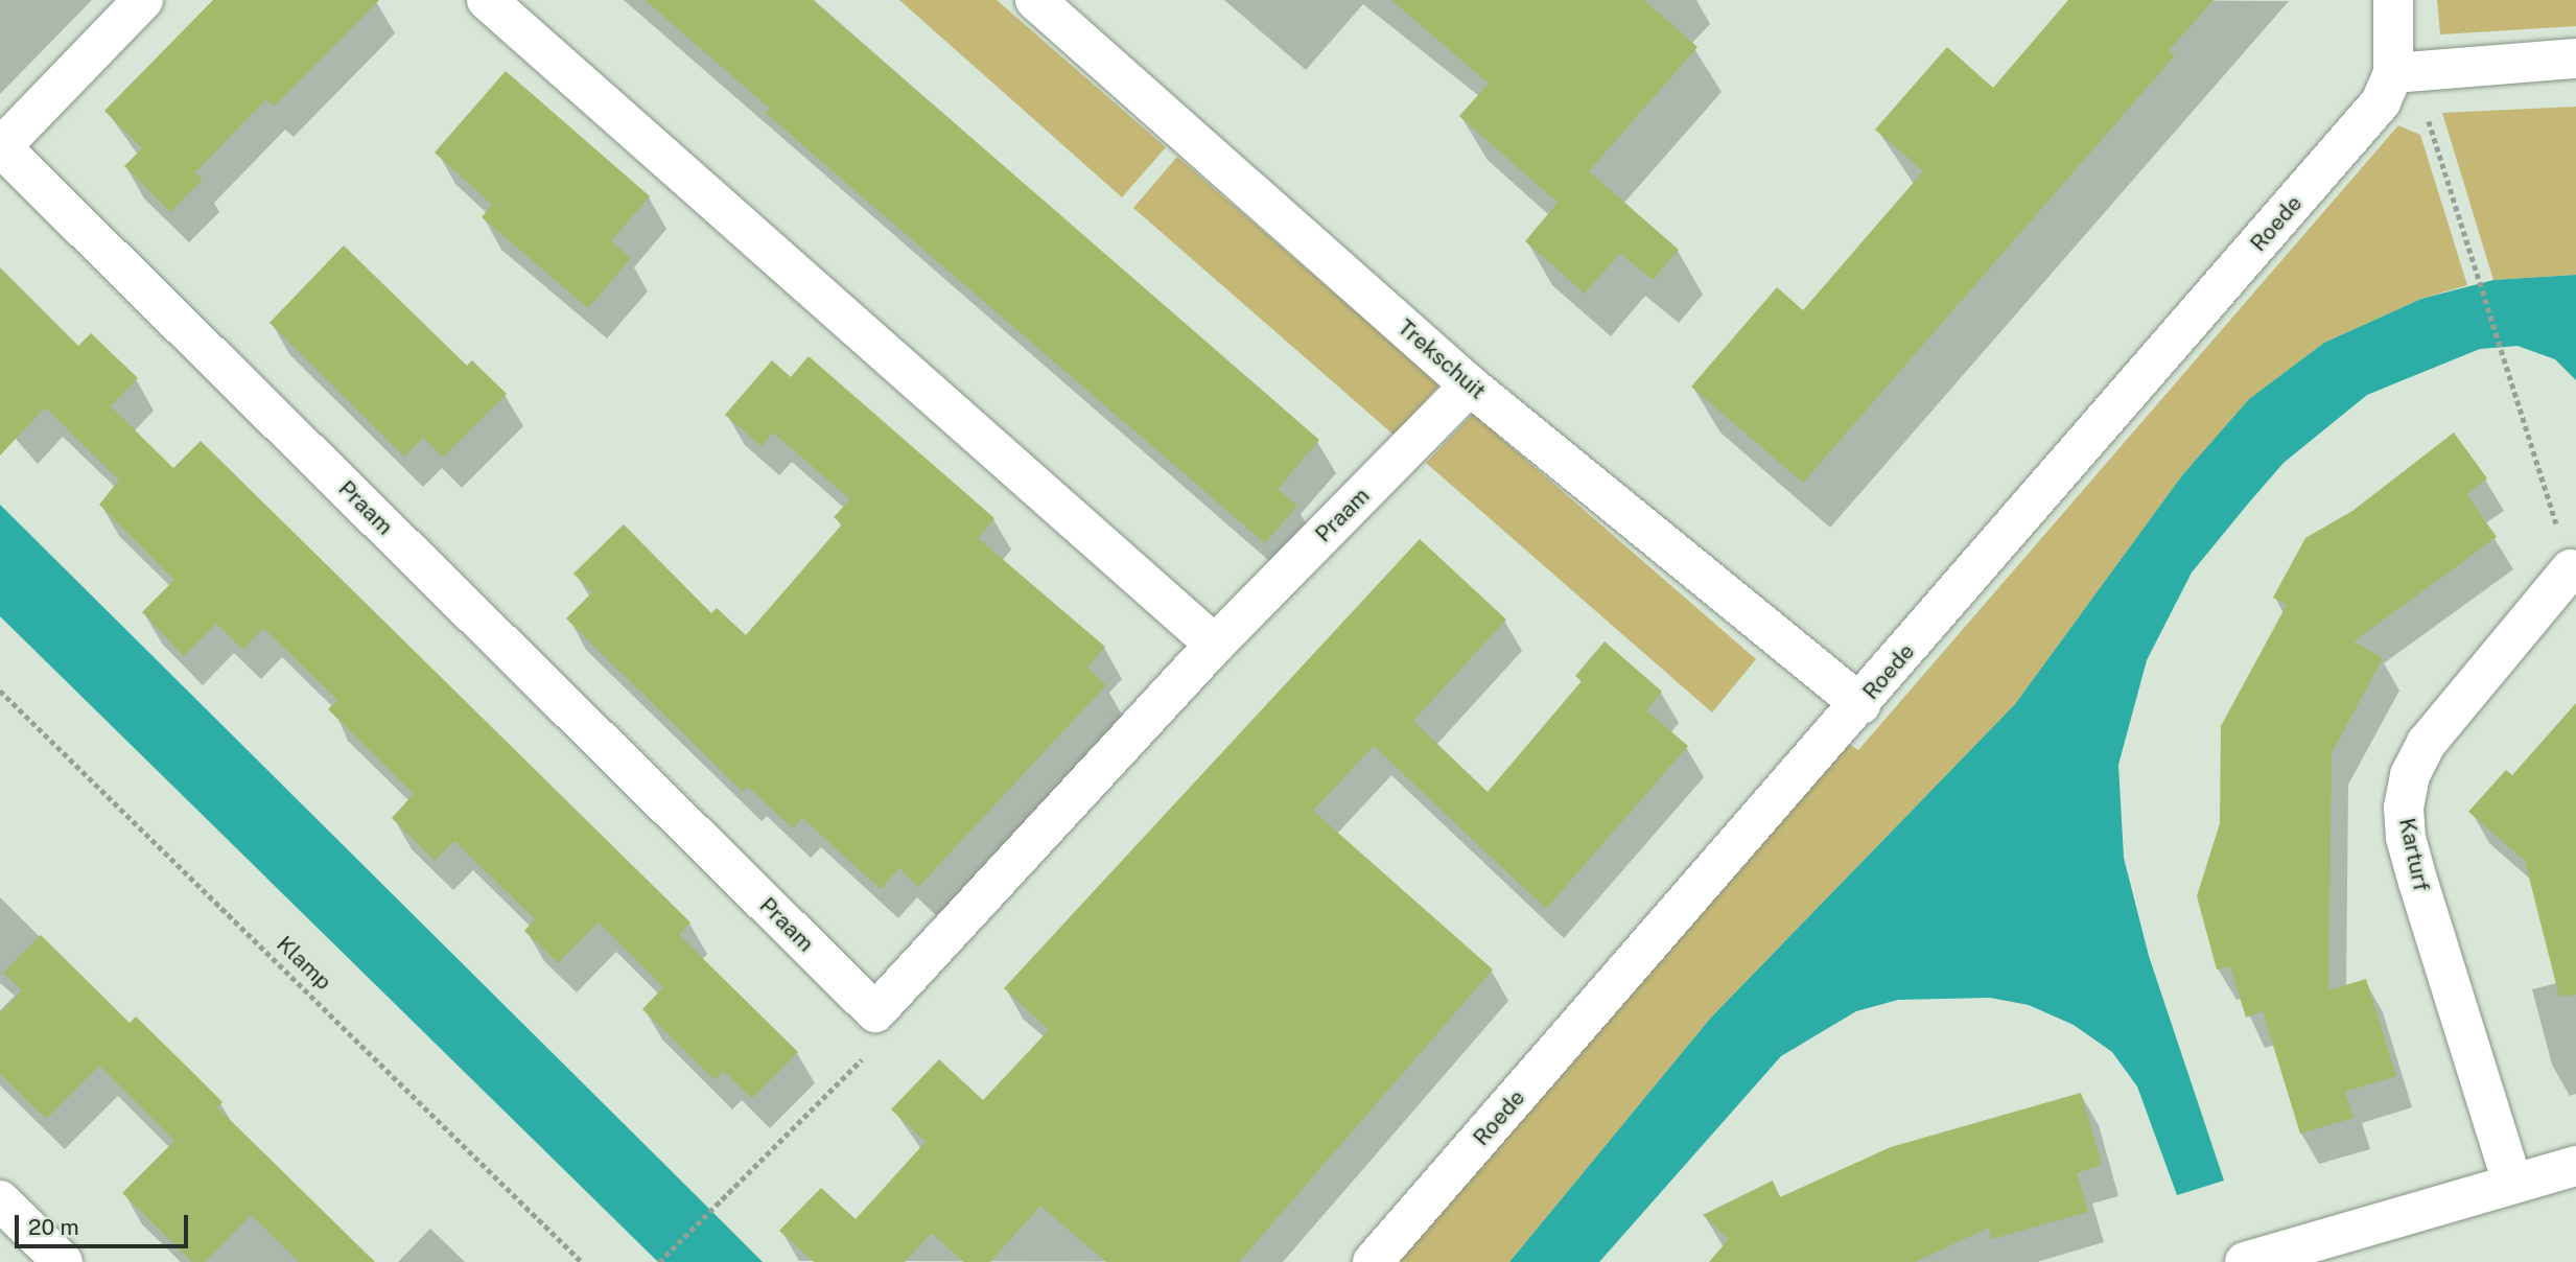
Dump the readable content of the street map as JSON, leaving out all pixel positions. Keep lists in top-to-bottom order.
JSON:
{
  "streets": {
    "street": [
      "Roede",
      "Trekschuit",
      "Praam",
      "Karturf"
    ],
    "path": ["Klamp"]
  },
  "crossings": [
    ["Roede", "Trekschuit"],
    ["Trekschuit", "Praam"]
  ],
  "scale_bar": "20 m"
}
